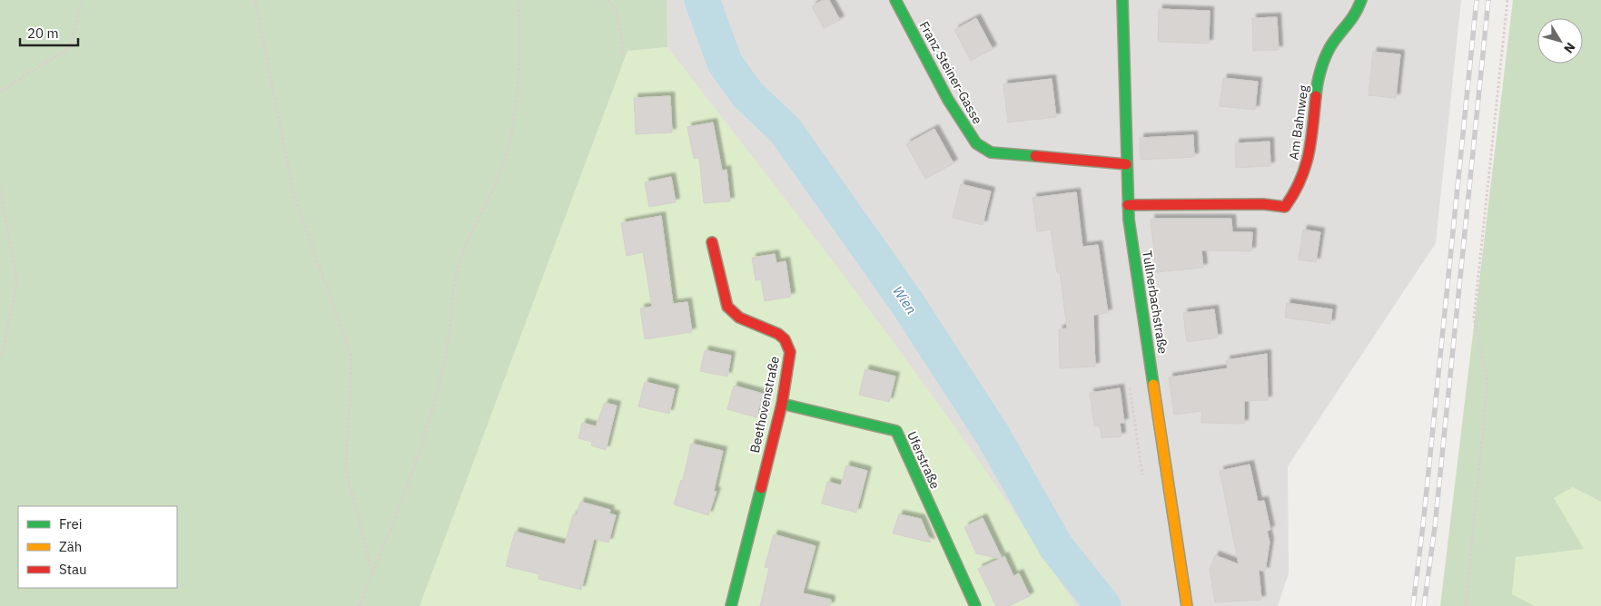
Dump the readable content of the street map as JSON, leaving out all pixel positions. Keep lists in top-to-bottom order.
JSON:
{
  "streets": {
    "street": [
      "Franz Steiner-Gasse",
      "Am Bahnweg",
      "Tullnerbachstraße",
      "Beethovenstraße",
      "Uferstraße"
    ]
  },
  "crossings": [
    ["Franz Steiner-Gasse", "Tullnerbachstraße"],
    ["Am Bahnweg", "Tullnerbachstraße"],
    ["Beethovenstraße", "Uferstraße"]
  ],
  "water": ["Wien"],
  "legend": ["Frei", "Zäh", "Stau"],
  "scale_bar": "20 m",
  "north": "bottom right"
}
